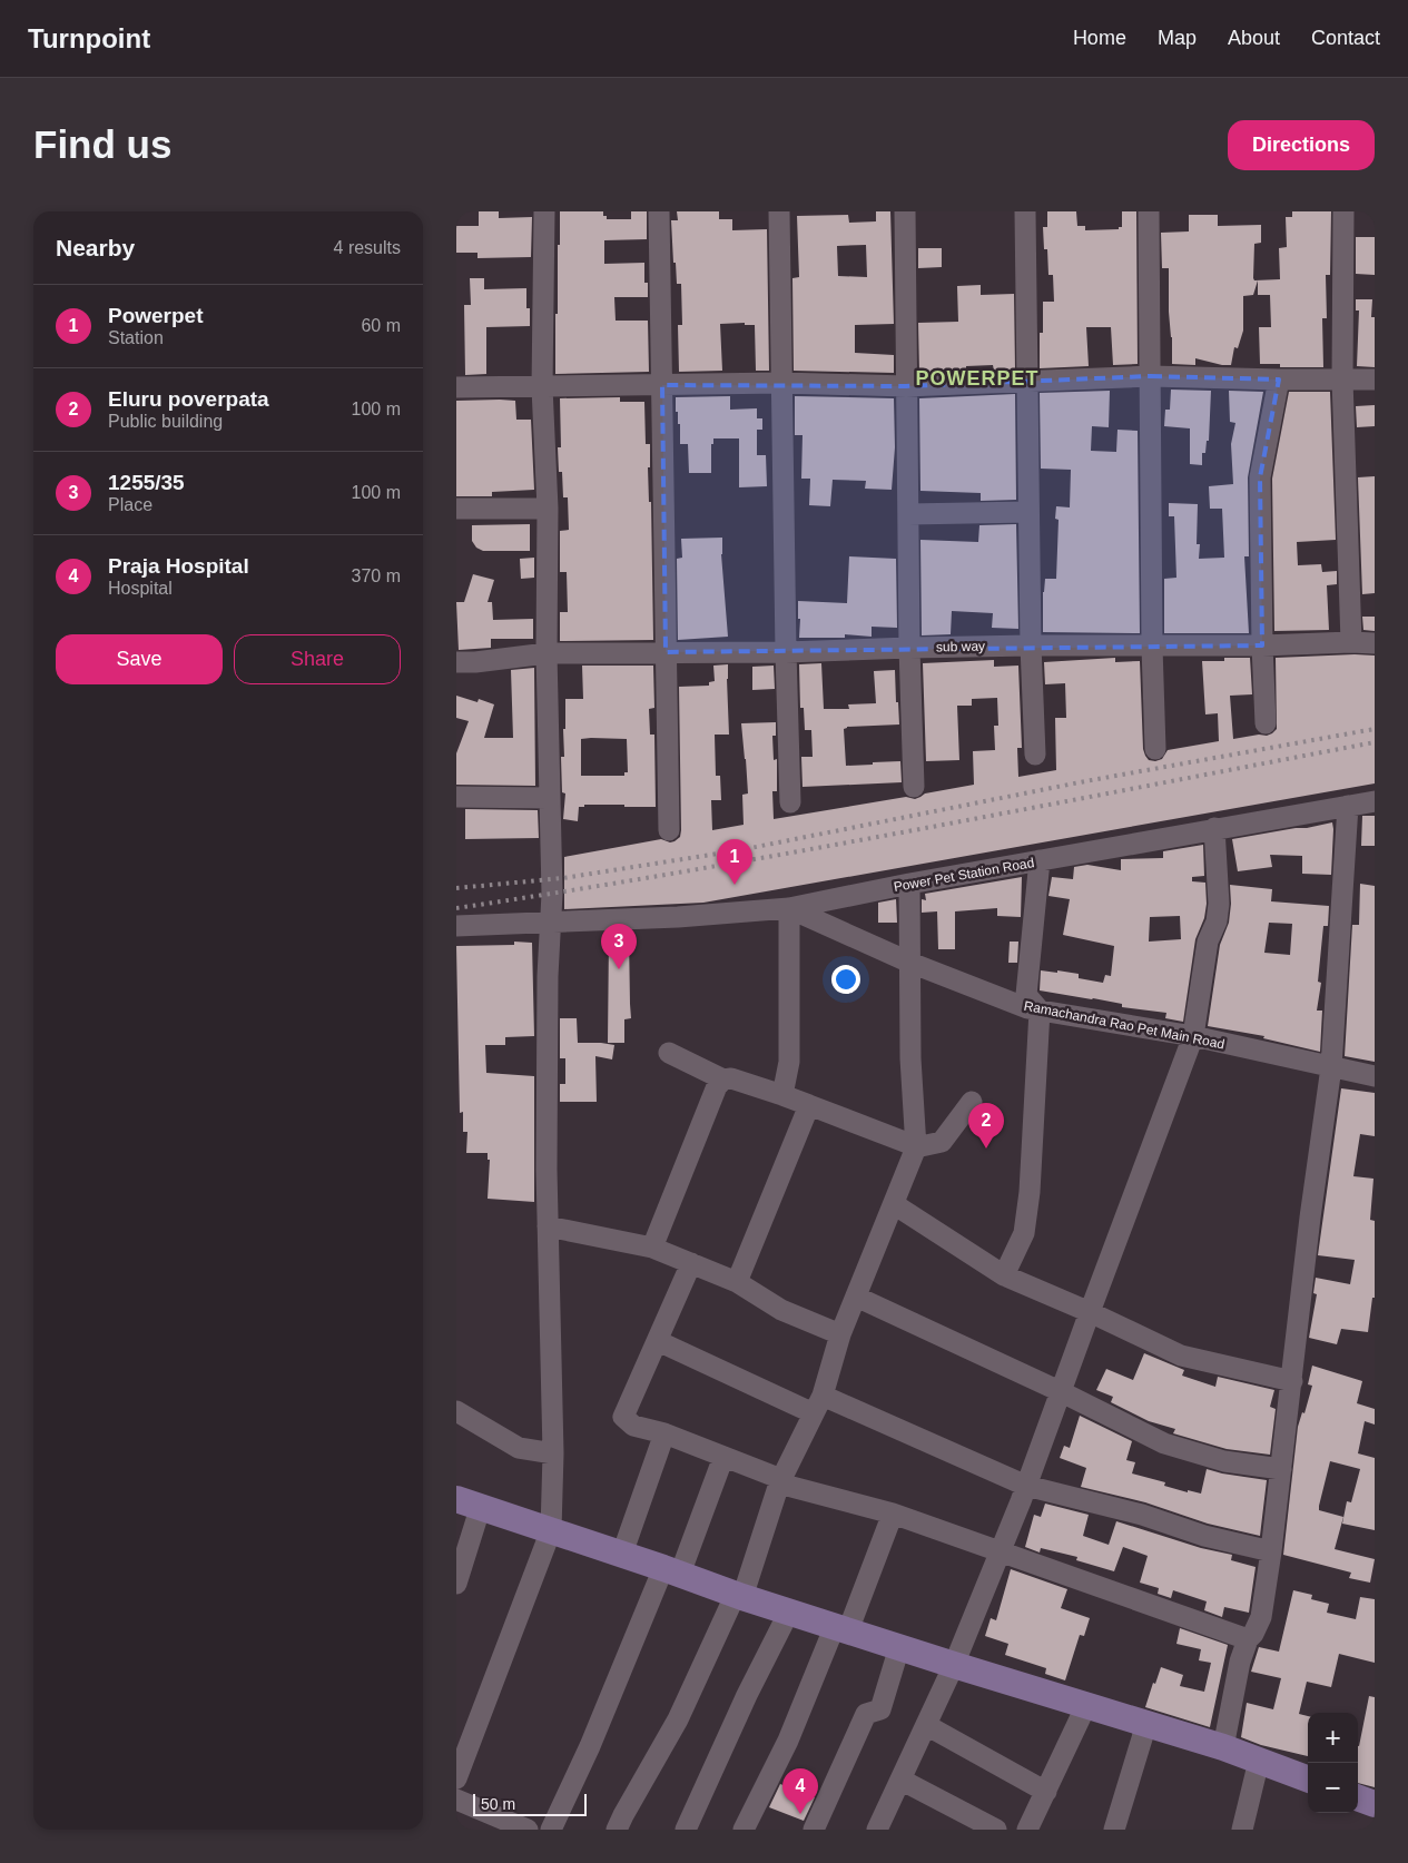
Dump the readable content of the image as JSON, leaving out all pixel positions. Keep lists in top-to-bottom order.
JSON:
{
  "streets": {
    "street": ["sub way", "Power Pet Station Road", "Ramachandra Rao Pet Main Road"]
  },
  "crossings": [
    ["Power Pet Station Road", "Ramachandra Rao Pet Main Road"]
  ],
  "districts": ["POWERPET"],
  "scale_bar": "50 m",
  "page": {
    "header": "Turnpoint",
    "nav": [
      "Home",
      "Map",
      "About",
      "Contact"
    ],
    "buttons": [
      "Directions",
      ["Save", "Share"]
    ],
    "title": "Find us",
    "heading": ["Nearby", "4 results"],
    "list": [
      {
        "mark": "1",
        "name": "Powerpet",
        "note": "Station",
        "value": "60 m"
      },
      {
        "mark": "2",
        "name": "Eluru poverpata",
        "note": "Public building",
        "value": "100 m"
      },
      {
        "mark": "3",
        "name": "1255/35",
        "note": "Place",
        "value": "100 m"
      },
      {
        "mark": "4",
        "name": "Praja Hospital",
        "note": "Hospital",
        "value": "370 m"
      }
    ],
    "pins": [
      "1",
      "3",
      "2",
      "4"
    ],
    "map_buttons": ["+", "−"],
    "scale": "50 m"
  }
}
